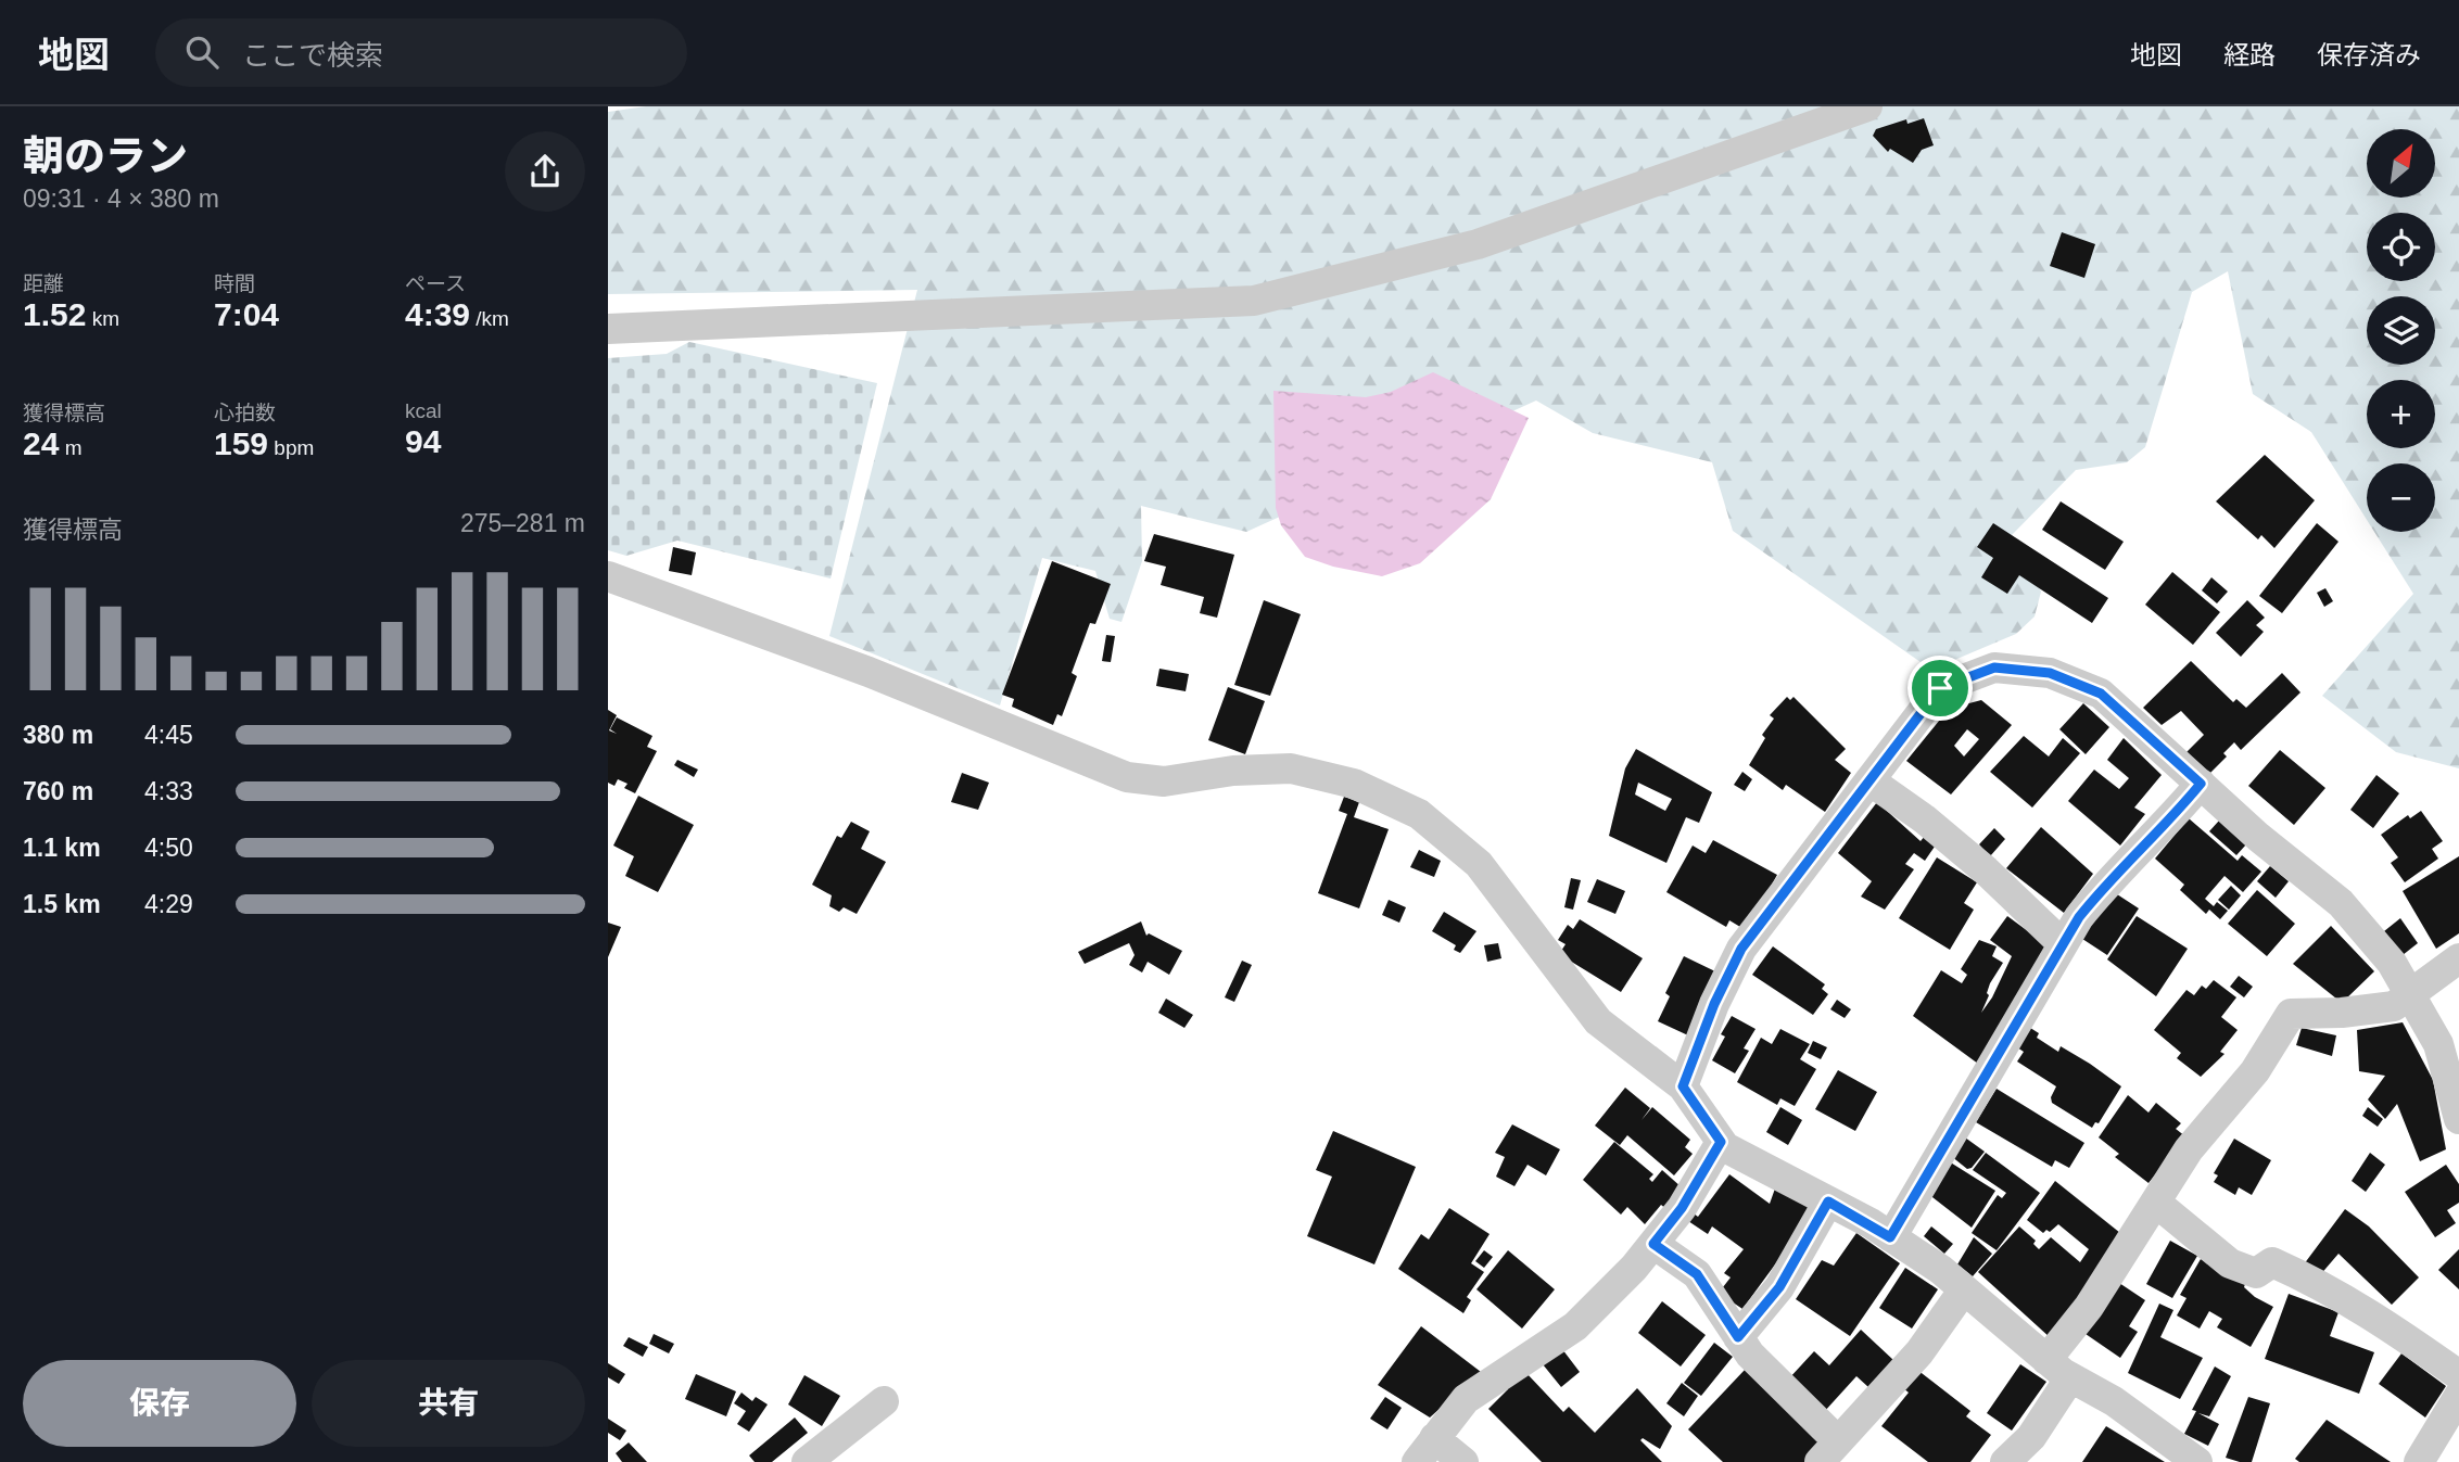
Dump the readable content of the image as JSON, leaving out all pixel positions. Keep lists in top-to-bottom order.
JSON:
{
  "north": "top right",
  "page": {
    "header": "地図",
    "search": "ここで検索",
    "nav": ["地図", "経路", "保存済み"],
    "heading": ["朝のラン", "09:31 · 4 × 380 m"],
    "map_buttons": ["+", "−"],
    "stats": [
      ["距離", "1.52 km"],
      ["時間", "7:04"],
      ["ペース", "4:39 /km"],
      ["獲得標高", "24 m"],
      ["心拍数", "159 bpm"],
      ["kcal", "94"]
    ],
    "chart": ["獲得標高", "275–281 m"],
    "list": [
      {
        "name": "380 m",
        "note": "4:45"
      },
      {
        "name": "760 m",
        "note": "4:33"
      },
      {
        "name": "1.1 km",
        "note": "4:50"
      },
      {
        "name": "1.5 km",
        "note": "4:29"
      }
    ],
    "buttons": ["保存", "共有"]
  }
}
